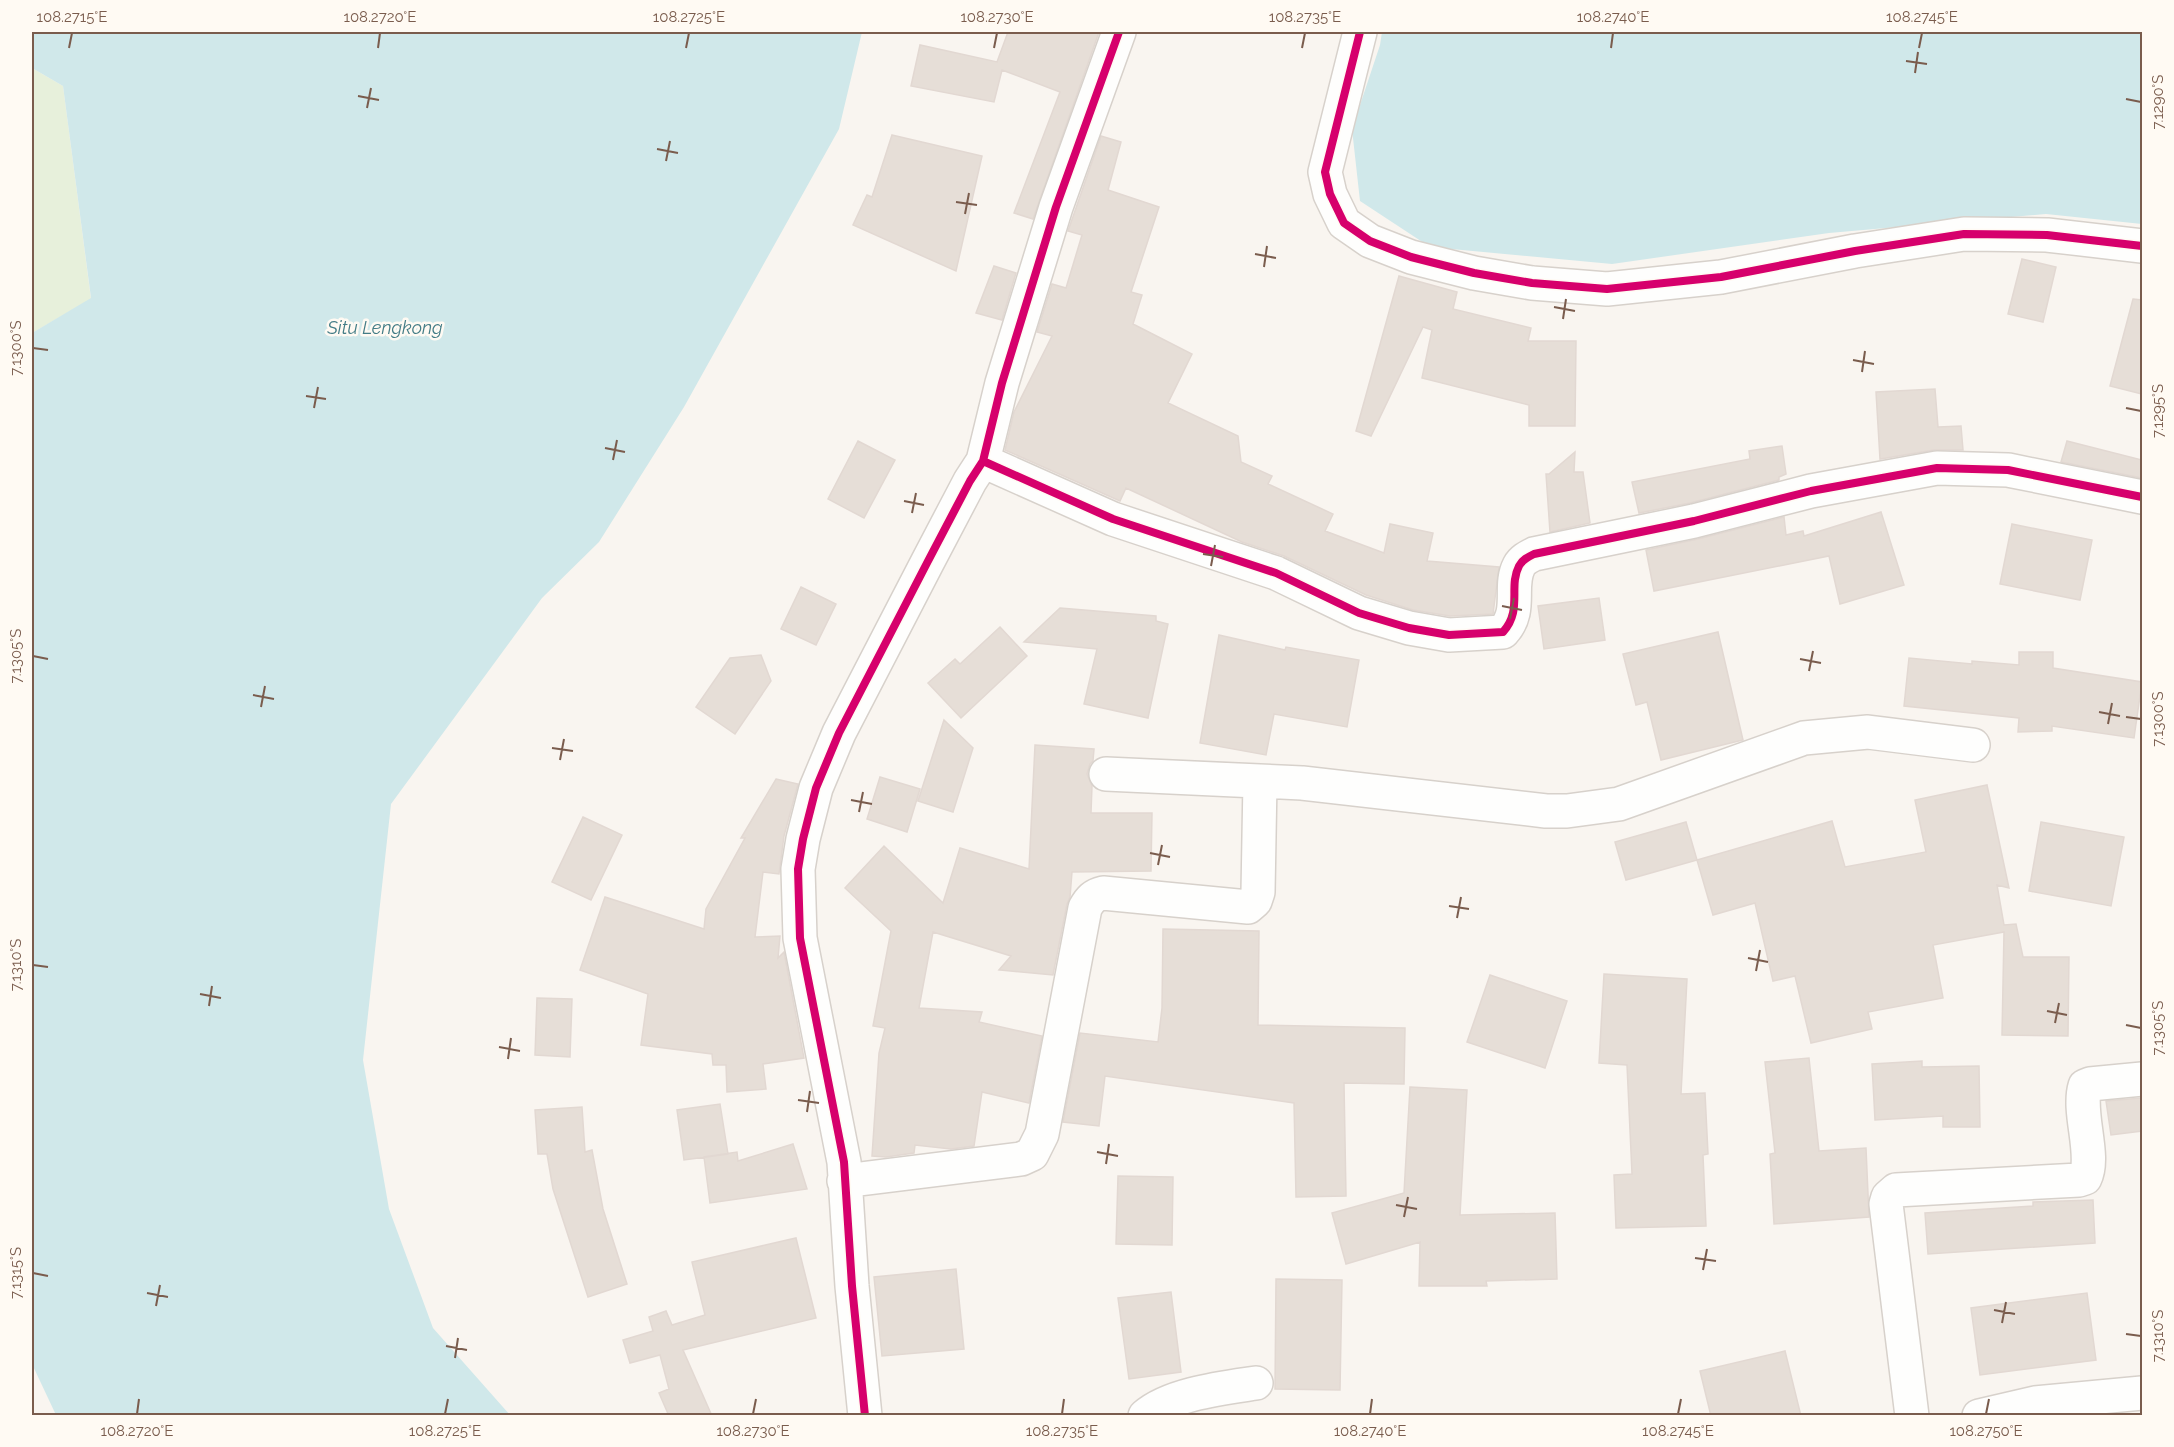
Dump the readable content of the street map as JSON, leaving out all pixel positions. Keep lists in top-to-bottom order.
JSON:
{
  "water": ["Situ Lengkong"],
  "coordinates": [
    "108.2715°E",
    "108.2720°E",
    "108.2725°E",
    "108.2730°E",
    "108.2735°E",
    "108.2740°E",
    "108.2745°E",
    "7.1290°S",
    "7.1300°S",
    "7.1295°S",
    "7.1305°S",
    "7.1310°S",
    "7.1315°S",
    "108.2750°E"
  ]
}
